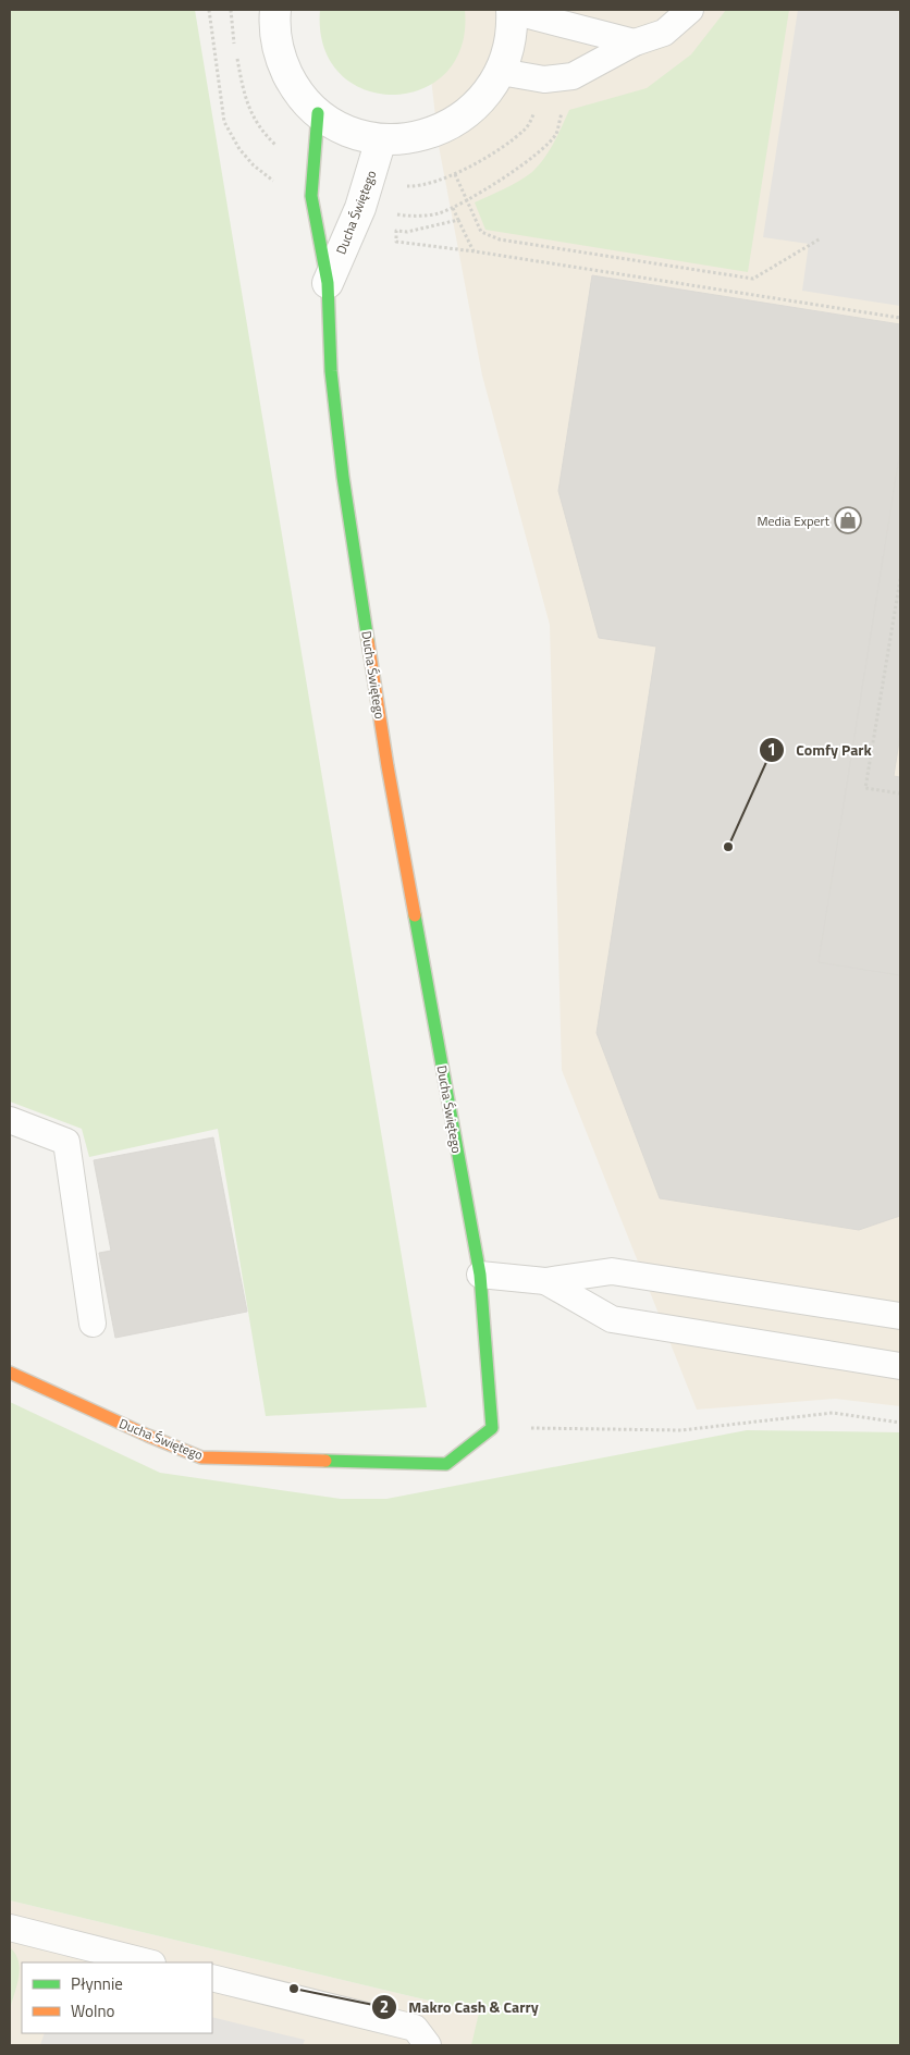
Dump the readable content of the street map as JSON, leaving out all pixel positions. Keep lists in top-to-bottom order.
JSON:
{
  "streets": {
    "street": ["Ducha Świętego"]
  },
  "places": {
    "shop": ["Media Expert"],
    "other": ["Comfy Park", "Makro Cash & Carry"]
  },
  "legend": ["Płynnie", "Wolno"]
}
